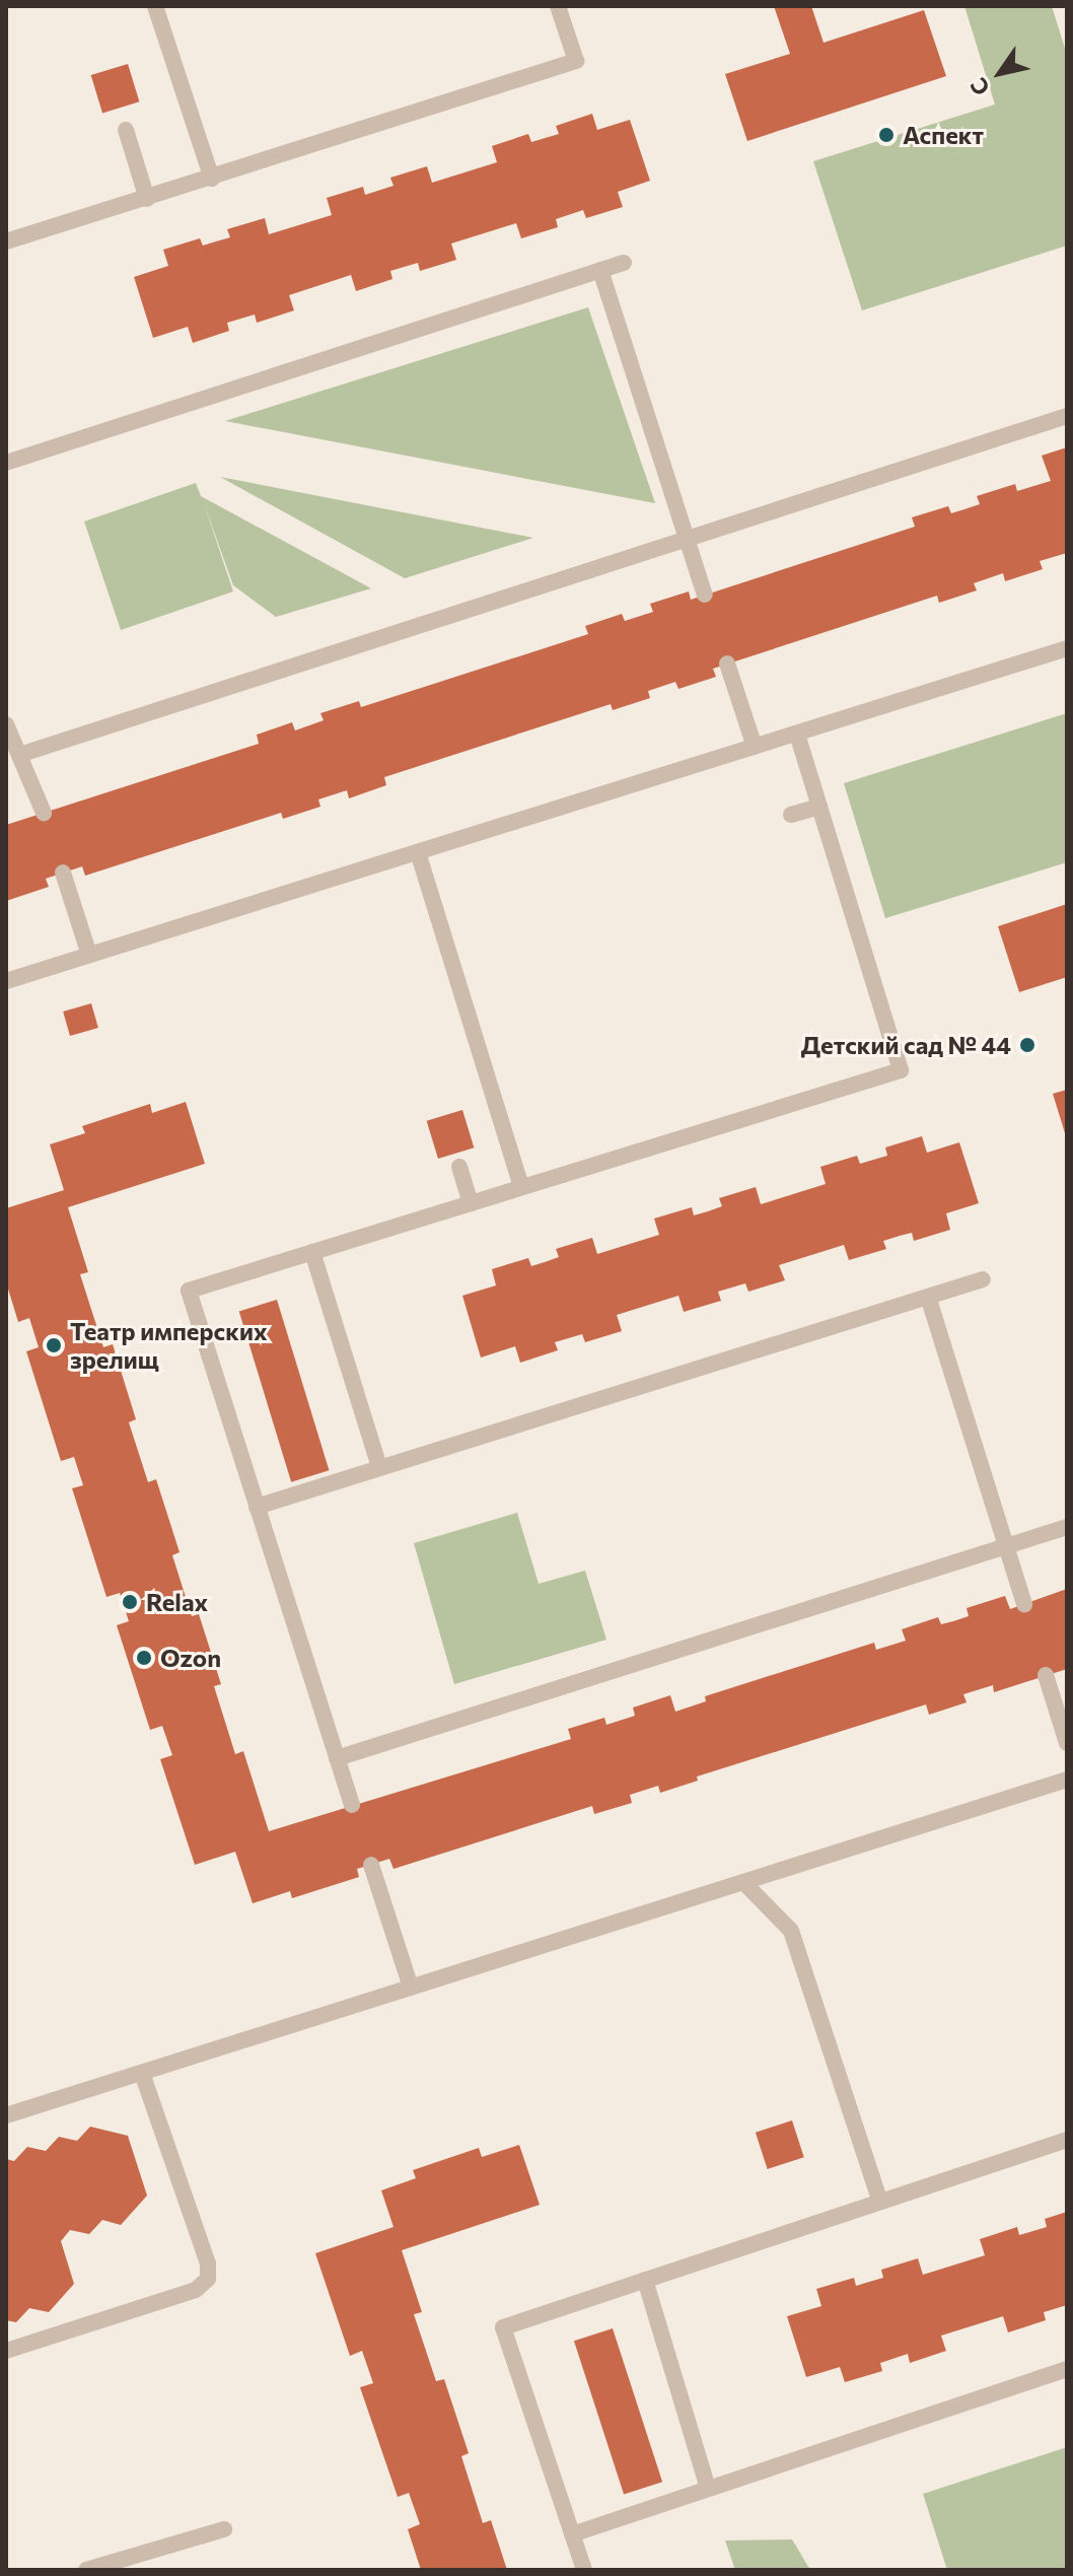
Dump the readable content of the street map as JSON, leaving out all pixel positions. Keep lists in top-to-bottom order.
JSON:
{
  "places": [
    "Аспект",
    "Детский сад № 44",
    "Театр имперских зрелищ",
    "Relax",
    "Ozon"
  ],
  "north": "bottom left"
}
